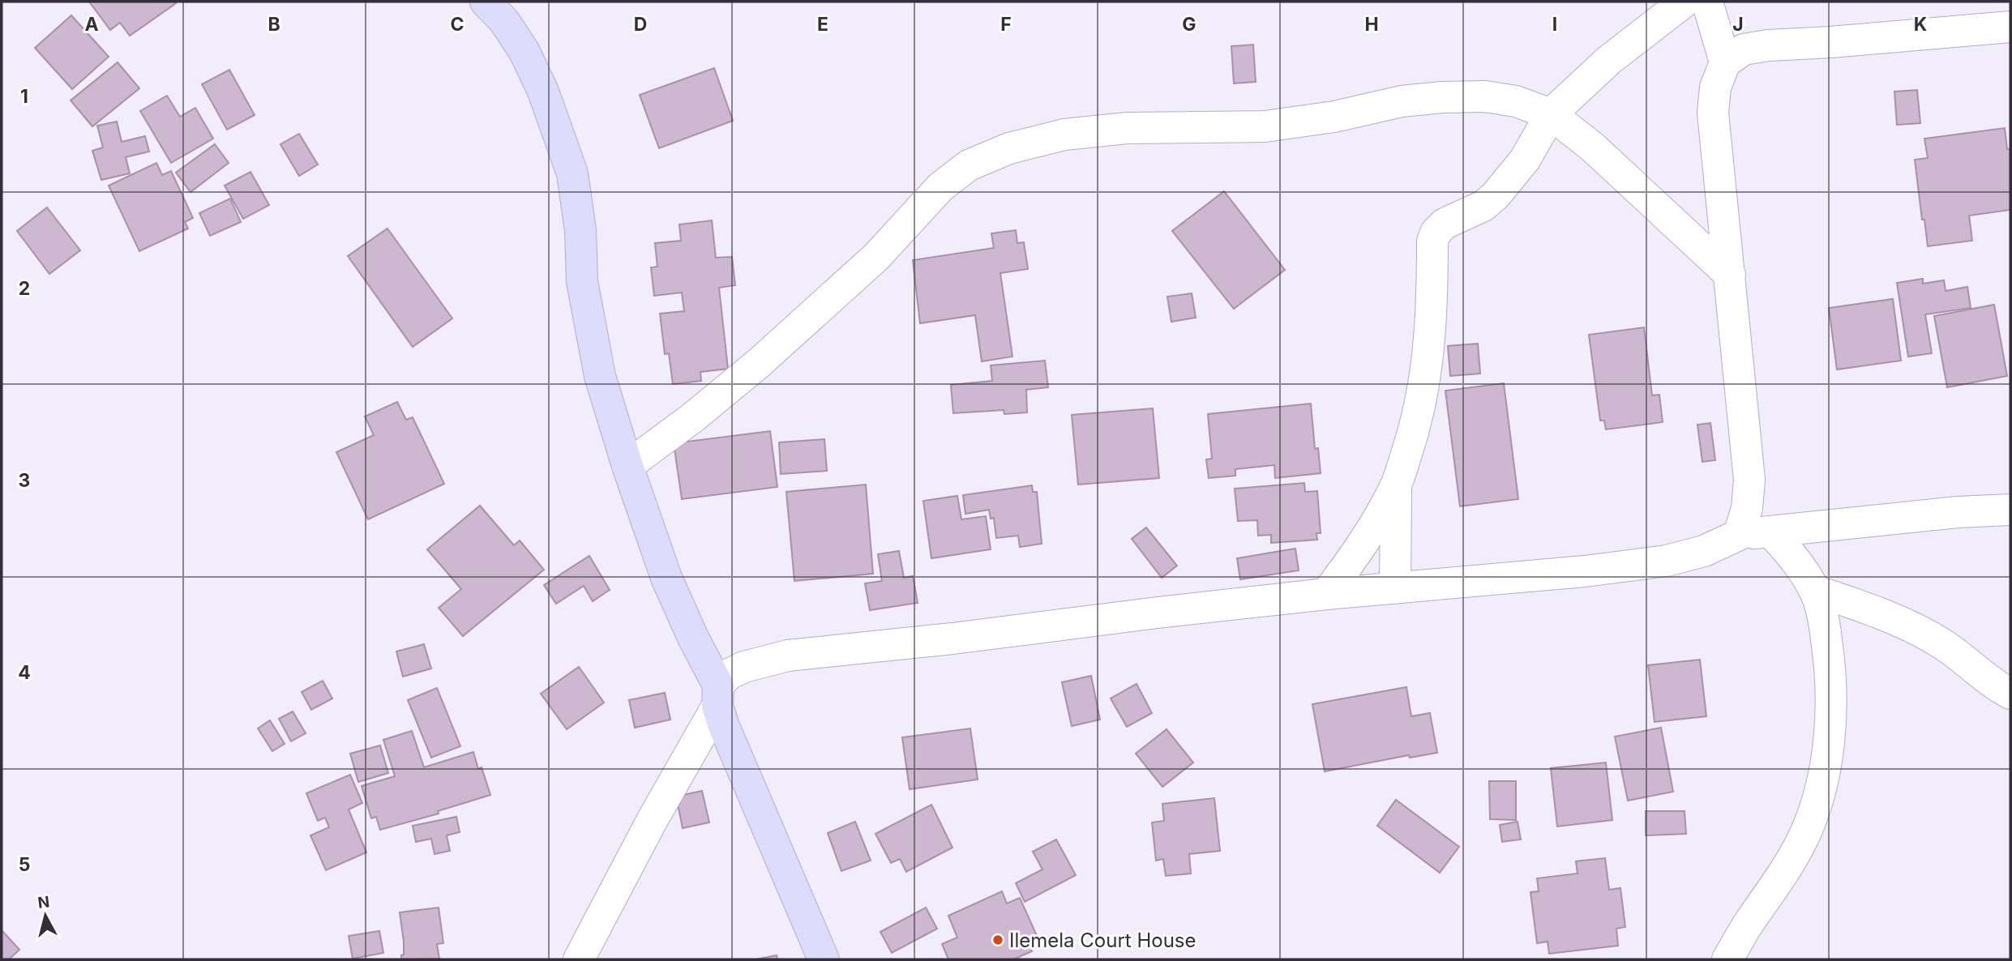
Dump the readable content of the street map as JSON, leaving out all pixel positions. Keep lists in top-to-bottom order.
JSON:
{
  "places": ["Ilemela Court House"],
  "north": "top",
  "grid": {
    "columns": [
      "A",
      "B",
      "C",
      "D",
      "E",
      "F",
      "G",
      "H",
      "I",
      "J",
      "K"
    ],
    "rows": [
      "1",
      "2",
      "3",
      "4",
      "5"
    ]
  }
}
